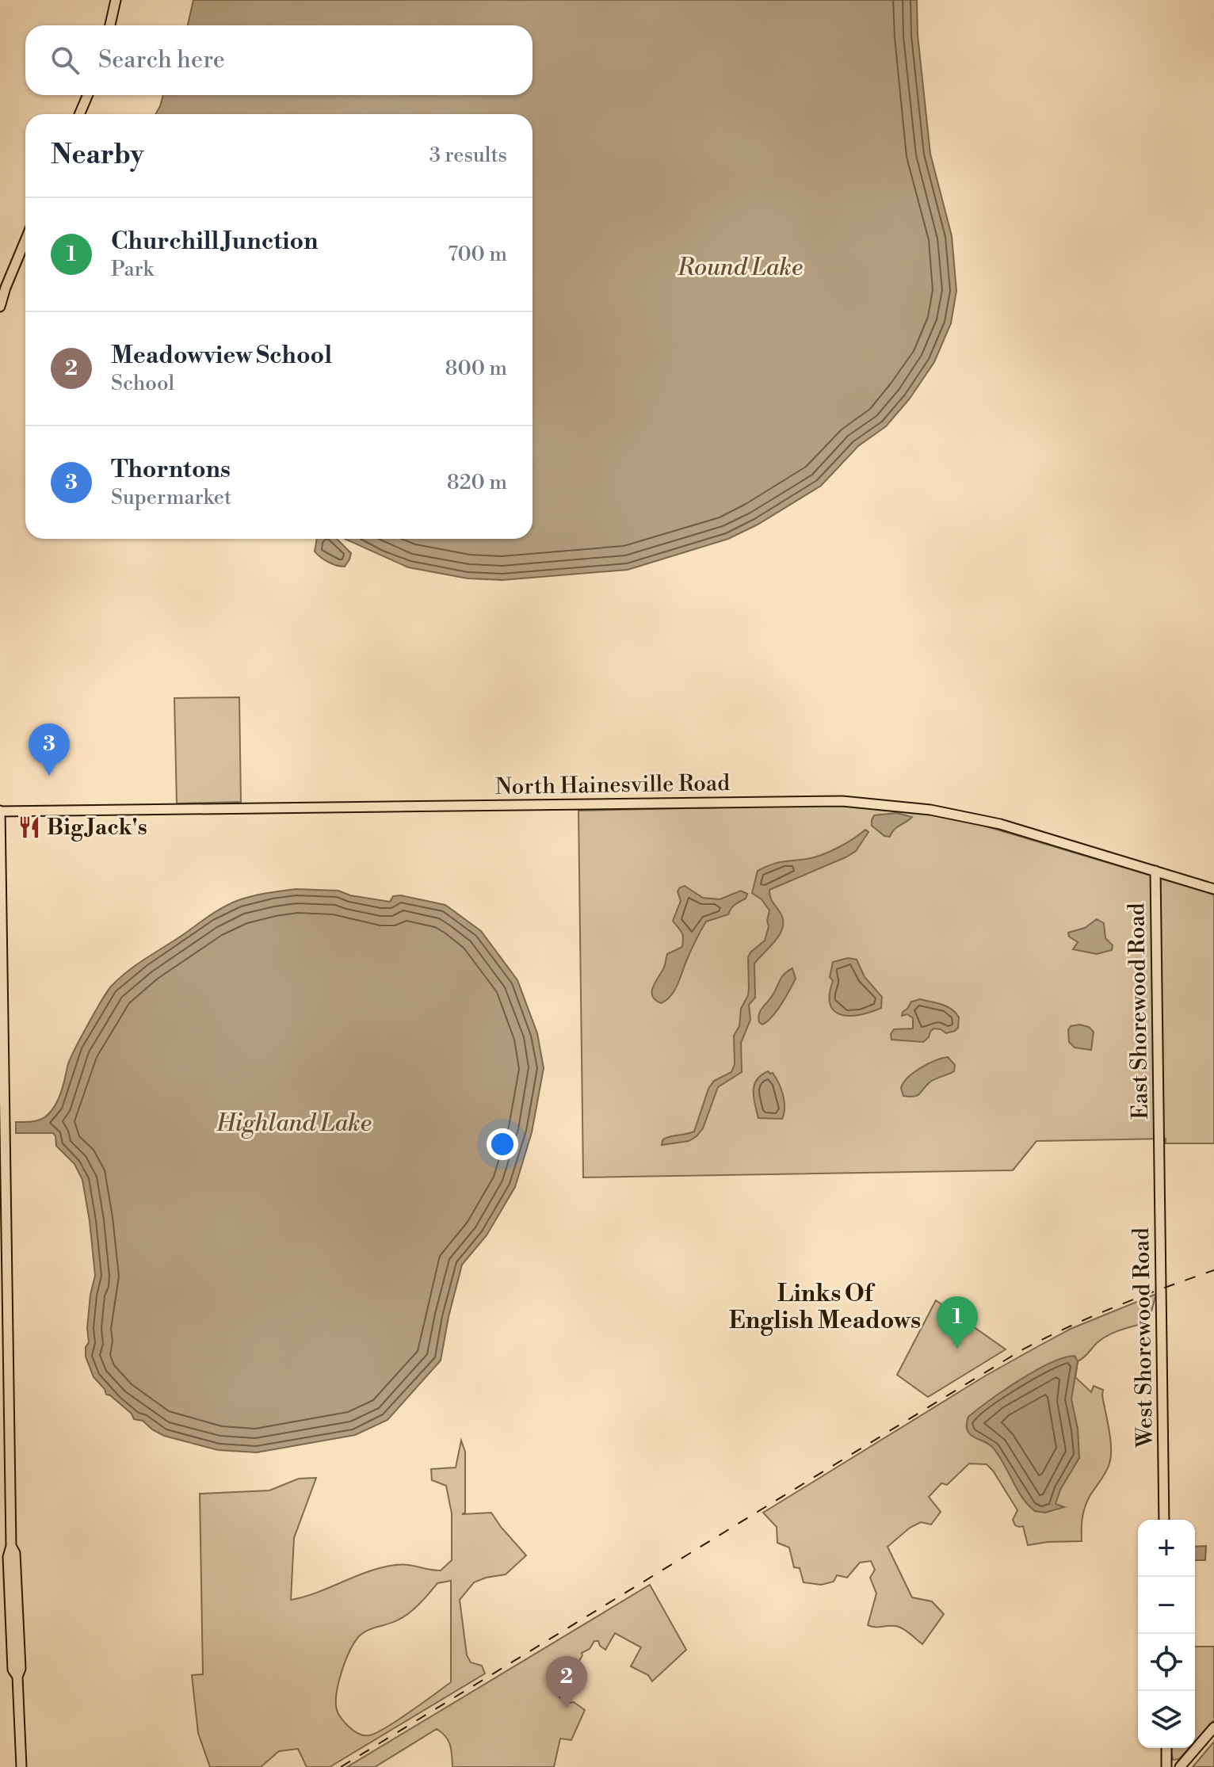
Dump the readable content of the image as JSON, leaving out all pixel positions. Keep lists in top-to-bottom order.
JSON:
{
  "streets": {
    "main road": ["North Hainesville Road", "East Shorewood Road", "West Shorewood Road"]
  },
  "crossings": [
    ["North Hainesville Road", "East Shorewood Road"],
    ["East Shorewood Road", "West Shorewood Road"]
  ],
  "districts": ["Links Of English Meadows"],
  "water": ["Round Lake", "Highland Lake"],
  "places": {
    "restaurant": ["Big Jack's"]
  },
  "page": {
    "search": "Search here",
    "heading": ["Nearby", "3 results"],
    "list": [
      {
        "mark": "1",
        "name": "Churchill Junction",
        "note": "Park",
        "value": "700 m"
      },
      {
        "mark": "2",
        "name": "Meadowview School",
        "note": "School",
        "value": "800 m"
      },
      {
        "mark": "3",
        "name": "Thorntons",
        "note": "Supermarket",
        "value": "820 m"
      }
    ],
    "pins": ["3", "1", "2"],
    "map_buttons": ["+", "−"]
  }
}
